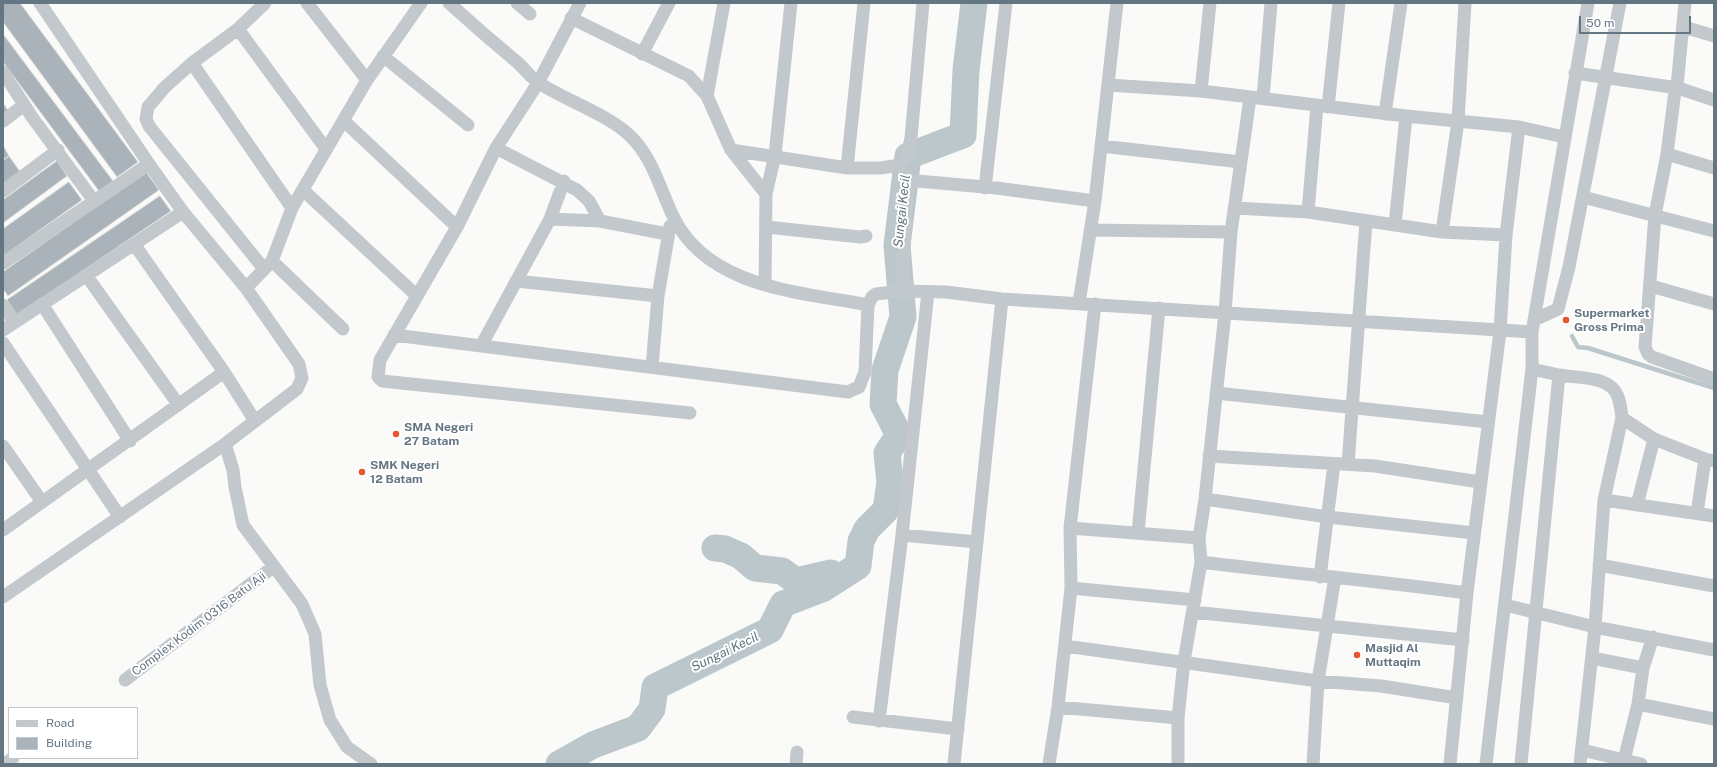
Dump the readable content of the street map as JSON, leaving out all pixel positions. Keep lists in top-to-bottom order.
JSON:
{
  "streets": {
    "street": ["Complex Kodim 0316 Batu Aji"]
  },
  "water": ["Sungai Kecil"],
  "places": [
    "Supermarket Gross Prima",
    "SMA Negeri 27 Batam",
    "SMK Negeri 12 Batam",
    "Masjid Al Muttaqim"
  ],
  "legend": ["Road", "Building"],
  "scale_bar": "50 m"
}
